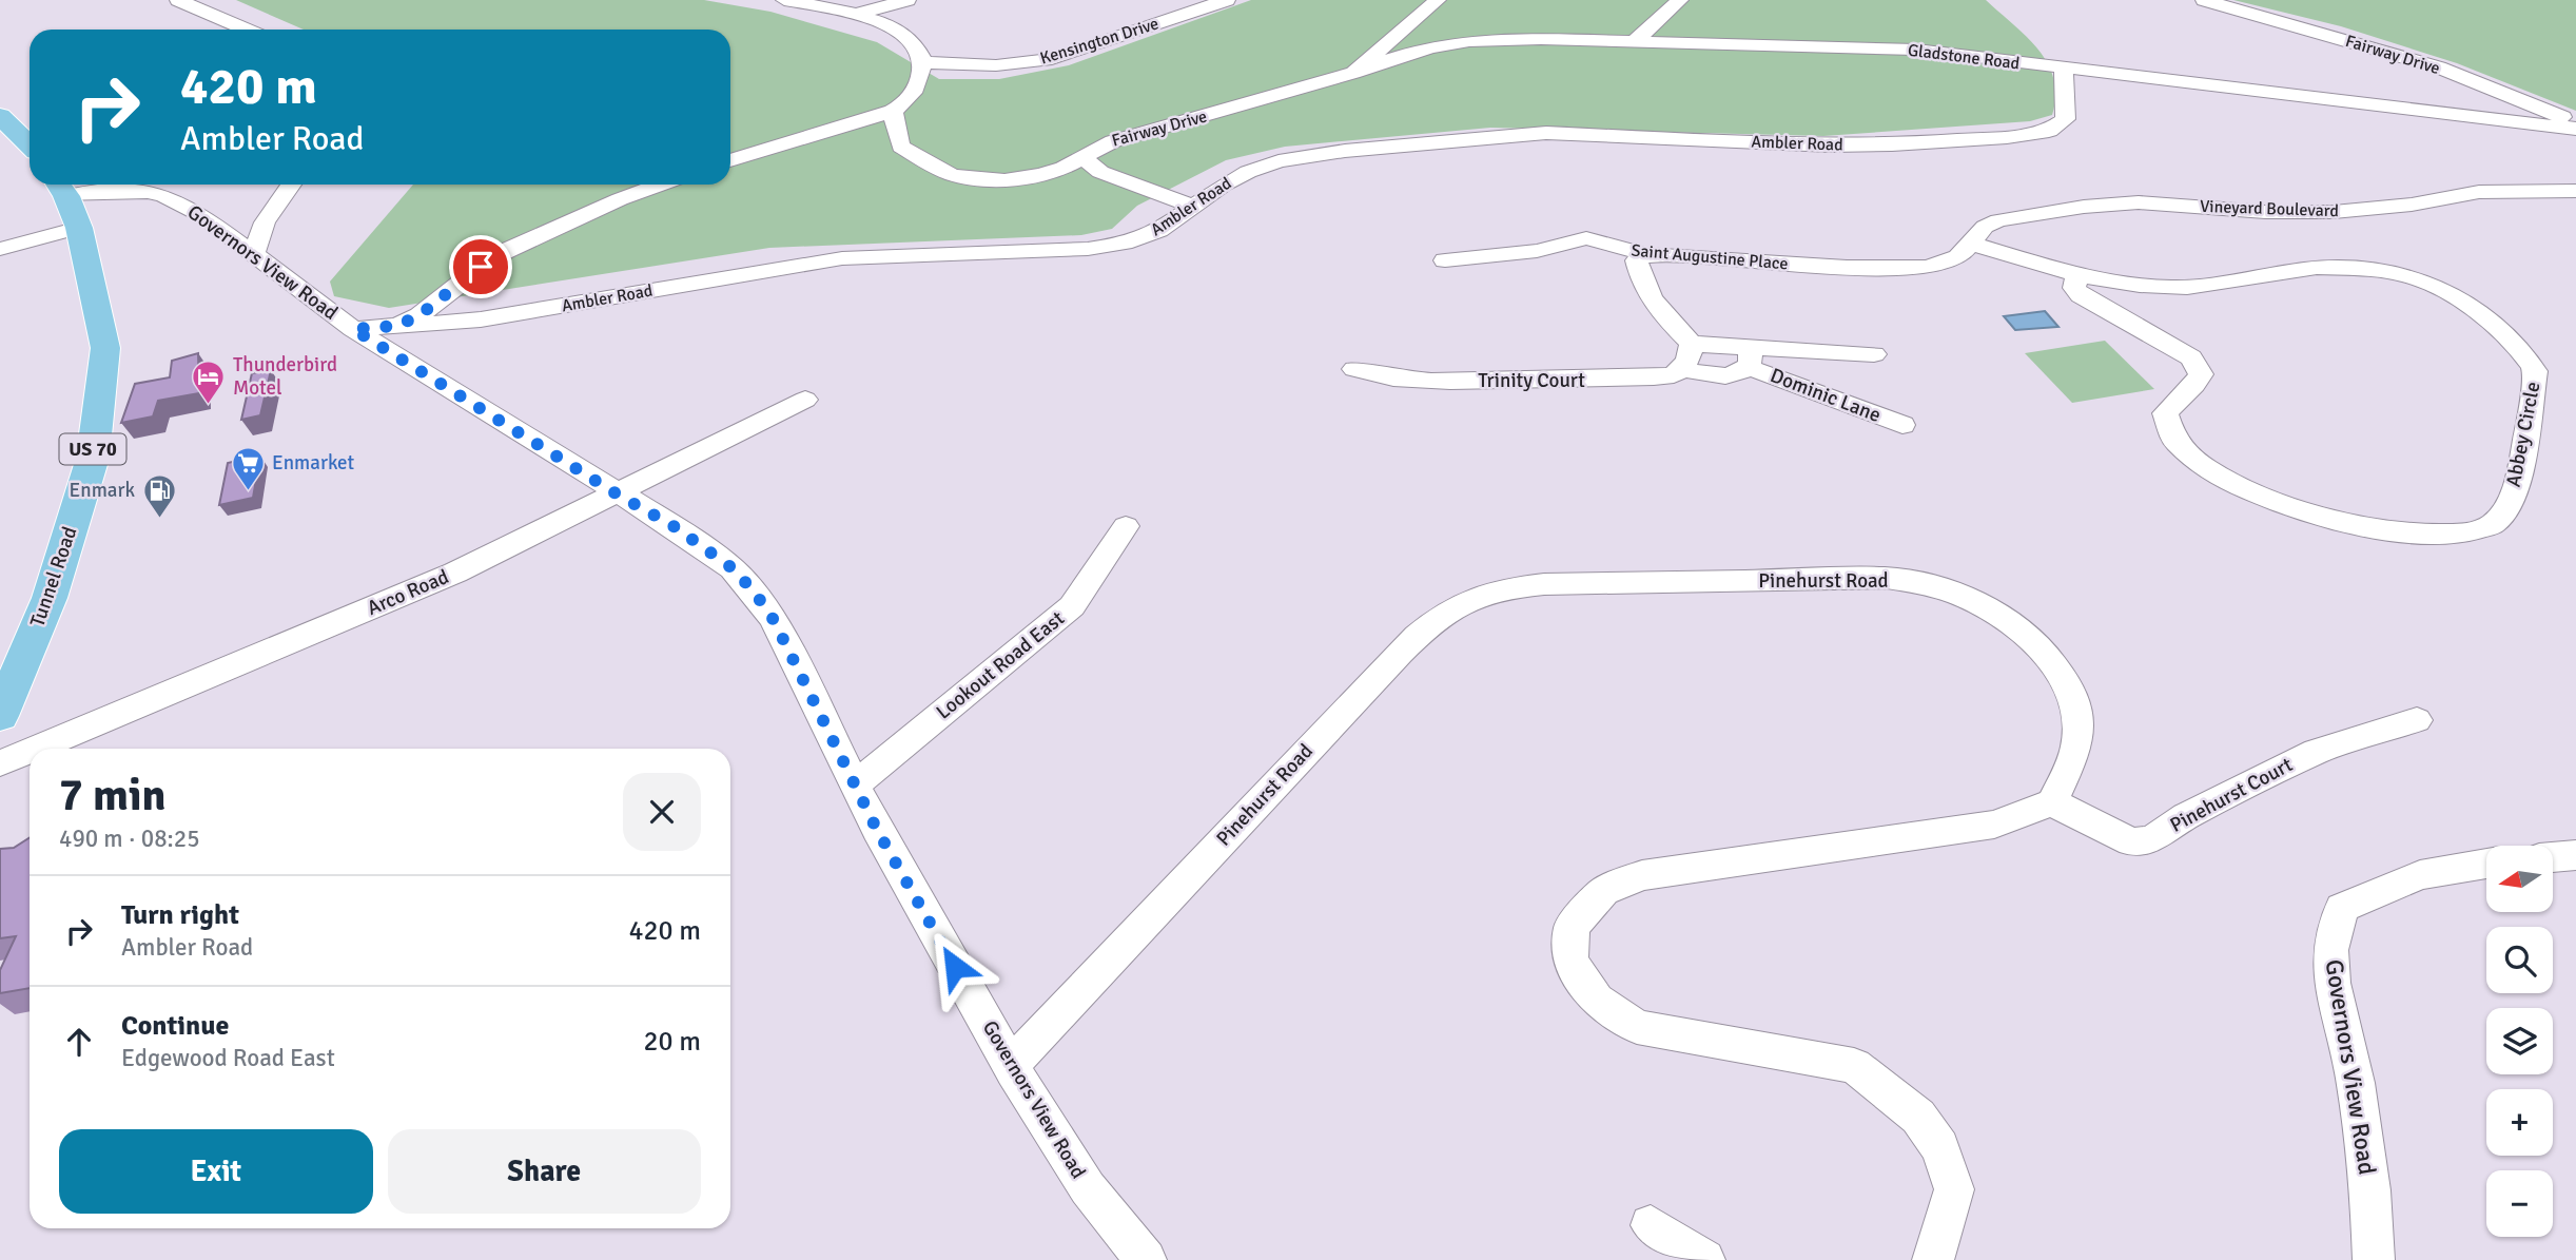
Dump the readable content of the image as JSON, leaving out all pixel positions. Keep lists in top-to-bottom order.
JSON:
{
  "streets": {
    "main road": ["US 70", "Tunnel Road"],
    "street": [
      "Kensington Drive",
      "Fairway Drive",
      "Gladstone Road",
      "Ambler Road",
      "Vineyard Boulevard",
      "Saint Augustine Place",
      "Governors View Road",
      "Trinity Court",
      "Dominic Lane",
      "Abbey Circle",
      "Pinehurst Road",
      "Arco Road",
      "Lookout Road East",
      "Pinehurst Court"
    ]
  },
  "crossings": [
    ["Fairway Drive", "Gladstone Road"],
    ["Gladstone Road", "Ambler Road"],
    ["Ambler Road", "Governors View Road"],
    ["Vineyard Boulevard", "Saint Augustine Place"],
    ["Vineyard Boulevard", "Abbey Circle"],
    ["Saint Augustine Place", "Abbey Circle"],
    ["Governors View Road", "Tunnel Road"],
    ["Governors View Road", "Pinehurst Road"],
    ["Governors View Road", "Arco Road"],
    ["Governors View Road", "Lookout Road East"],
    ["Pinehurst Road", "Pinehurst Court"]
  ],
  "places": {
    "hotel": ["Thunderbird Motel"],
    "supermarket": ["Enmarket"],
    "fuel station": ["Enmark"]
  },
  "north": "left",
  "page": {
    "turn": ["420 m", "Ambler Road"],
    "heading": ["7 min", "490 m · 08:25"],
    "map_buttons": ["+", "−"],
    "list": [
      {
        "name": "Turn right",
        "note": "Ambler Road",
        "value": "420 m"
      },
      {
        "name": "Continue",
        "note": "Edgewood Road East",
        "value": "20 m"
      }
    ],
    "buttons": ["Exit", "Share"]
  }
}
